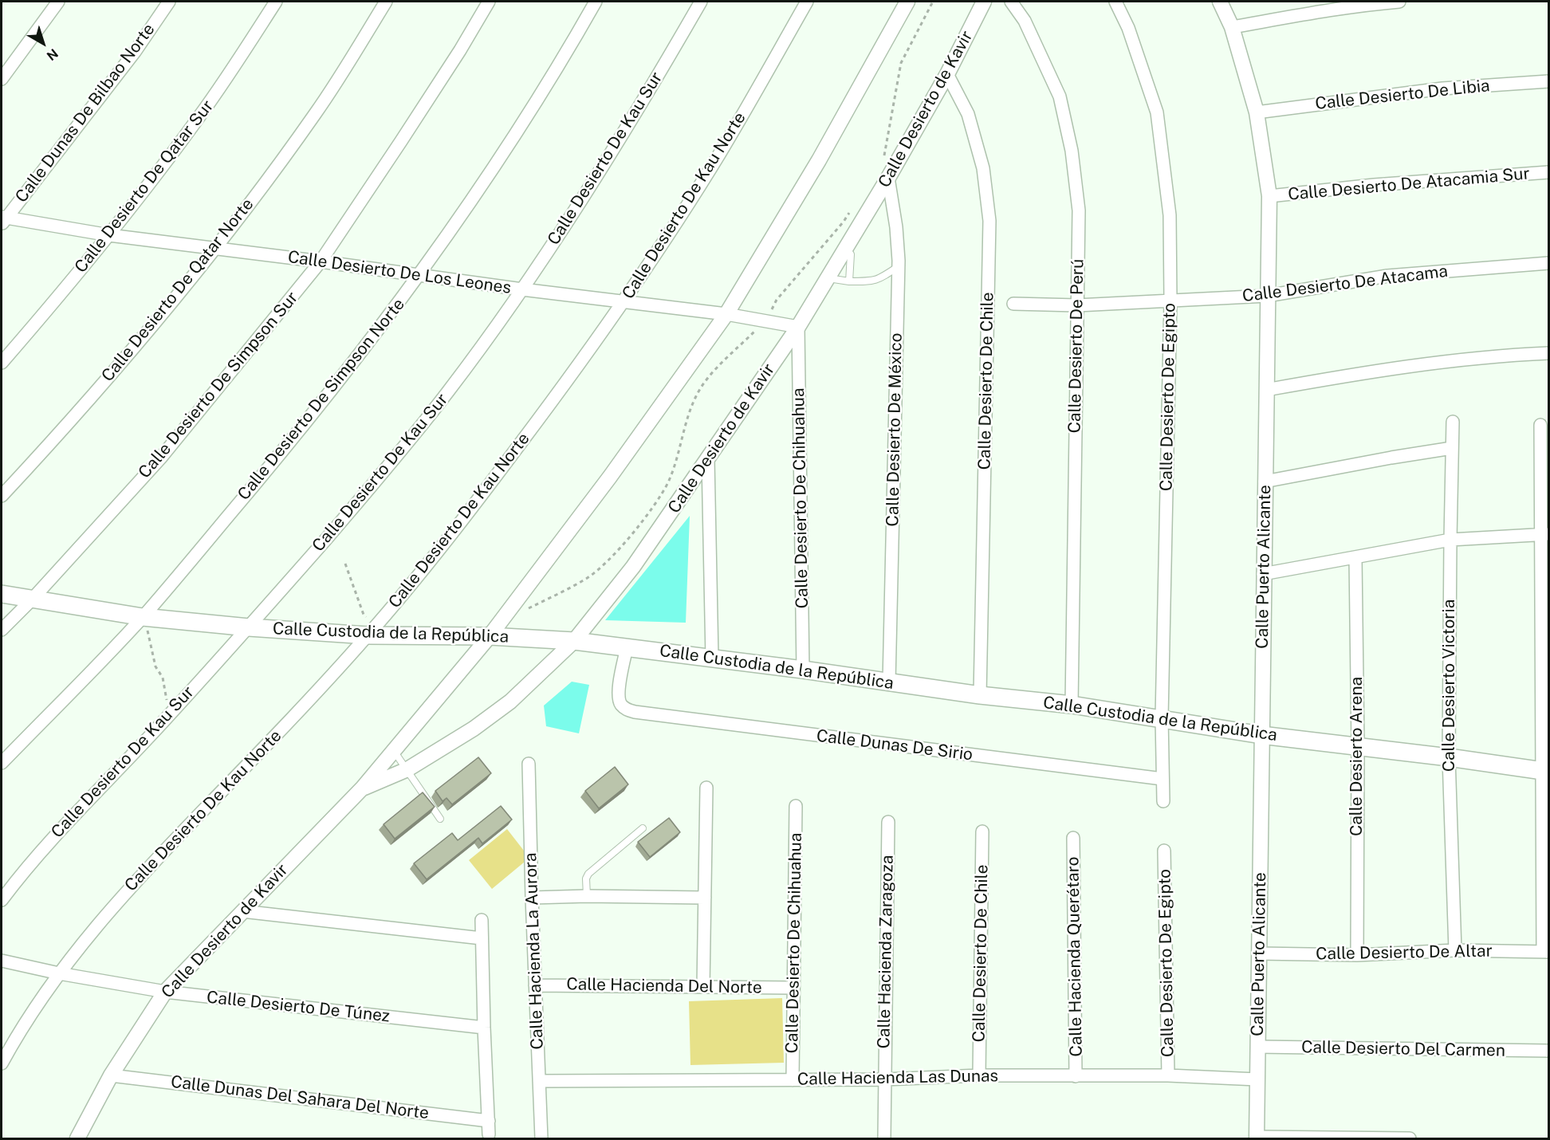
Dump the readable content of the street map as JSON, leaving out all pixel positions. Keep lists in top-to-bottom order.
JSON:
{
  "streets": {
    "main road": ["Calle Custodia de la República"],
    "street": [
      "Calle Desierto De Libia",
      "Calle Desierto de Kavir",
      "Calle Dunas De Bilbao Norte",
      "Calle Desierto De Kau Sur",
      "Calle Desierto De Atacamia Sur",
      "Calle Desierto De Qatar Sur",
      "Calle Desierto De Kau Norte",
      "Calle Desierto De Los Leones",
      "Calle Desierto De Atacama",
      "Calle Desierto De Qatar Norte",
      "Calle Desierto De Perú",
      "Calle Desierto De Chile",
      "Calle Desierto De Simpson Sur",
      "Calle Desierto De Egipto",
      "Calle Desierto De Simpson Norte",
      "Calle Desierto De México",
      "Calle Desierto De Chihuahua",
      "Calle Puerto Alicante",
      "Calle Desierto Victoria",
      "Calle Dunas De Sirio",
      "Calle Desierto Arena",
      "Calle Hacienda La Aurora",
      "Calle Hacienda Zaragoza",
      "Calle Desierto De Altar",
      "Calle Hacienda Querétaro",
      "Calle Hacienda Del Norte",
      "Calle Desierto De Túnez",
      "Calle Desierto Del Carmen",
      "Calle Hacienda Las Dunas",
      "Calle Dunas Del Sahara Del Norte"
    ]
  },
  "crossings": [
    ["Calle Desierto De Libia", "Calle Puerto Alicante"],
    ["Calle Desierto de Kavir", "Calle Desierto De Los Leones"],
    ["Calle Desierto de Kavir", "Calle Desierto De Chile"],
    ["Calle Desierto de Kavir", "Calle Desierto De México"],
    ["Calle Desierto de Kavir", "Calle Desierto De Chihuahua"],
    ["Calle Desierto de Kavir", "Calle Custodia de la República"],
    ["Calle Desierto de Kavir", "Calle Desierto De Túnez"],
    ["Calle Desierto de Kavir", "Calle Dunas Del Sahara Del Norte"],
    ["Calle Dunas De Bilbao Norte", "Calle Desierto De Los Leones"],
    ["Calle Desierto De Kau Sur", "Calle Desierto De Los Leones"],
    ["Calle Desierto De Kau Sur", "Calle Custodia de la República"],
    ["Calle Desierto De Atacamia Sur", "Calle Puerto Alicante"],
    ["Calle Desierto De Qatar Sur", "Calle Desierto De Los Leones"],
    ["Calle Desierto De Kau Norte", "Calle Desierto De Los Leones"],
    ["Calle Desierto De Kau Norte", "Calle Custodia de la República"],
    ["Calle Desierto De Kau Norte", "Calle Desierto De Túnez"],
    ["Calle Desierto De Los Leones", "Calle Desierto De Qatar Norte"],
    ["Calle Desierto De Los Leones", "Calle Desierto De Simpson Sur"],
    ["Calle Desierto De Los Leones", "Calle Desierto De Simpson Norte"],
    ["Calle Desierto De Los Leones", "Calle Desierto De Chihuahua"],
    ["Calle Desierto De Atacama", "Calle Desierto De Perú"],
    ["Calle Desierto De Atacama", "Calle Desierto De Egipto"],
    ["Calle Desierto De Atacama", "Calle Puerto Alicante"],
    ["Calle Desierto De Perú", "Calle Custodia de la República"],
    ["Calle Desierto De Chile", "Calle Custodia de la República"],
    ["Calle Desierto De Chile", "Calle Hacienda Las Dunas"],
    ["Calle Desierto De Simpson Sur", "Calle Custodia de la República"],
    ["Calle Desierto De Egipto", "Calle Custodia de la República"],
    ["Calle Desierto De Egipto", "Calle Dunas De Sirio"],
    ["Calle Desierto De Egipto", "Calle Hacienda Las Dunas"],
    ["Calle Desierto De Simpson Norte", "Calle Custodia de la República"],
    ["Calle Desierto De México", "Calle Custodia de la República"],
    ["Calle Desierto De Chihuahua", "Calle Custodia de la República"],
    ["Calle Desierto De Chihuahua", "Calle Hacienda Del Norte"],
    ["Calle Desierto De Chihuahua", "Calle Hacienda Las Dunas"],
    ["Calle Puerto Alicante", "Calle Custodia de la República"],
    ["Calle Puerto Alicante", "Calle Desierto De Altar"],
    ["Calle Puerto Alicante", "Calle Desierto Del Carmen"],
    ["Calle Puerto Alicante", "Calle Hacienda Las Dunas"],
    ["Calle Custodia de la República", "Calle Desierto Victoria"],
    ["Calle Custodia de la República", "Calle Dunas De Sirio"],
    ["Calle Custodia de la República", "Calle Desierto Arena"],
    ["Calle Desierto Victoria", "Calle Desierto De Altar"],
    ["Calle Desierto Arena", "Calle Desierto De Altar"],
    ["Calle Hacienda La Aurora", "Calle Hacienda Del Norte"],
    ["Calle Hacienda La Aurora", "Calle Hacienda Las Dunas"],
    ["Calle Hacienda Zaragoza", "Calle Hacienda Las Dunas"],
    ["Calle Hacienda Querétaro", "Calle Hacienda Las Dunas"]
  ],
  "north": "bottom right"
}
